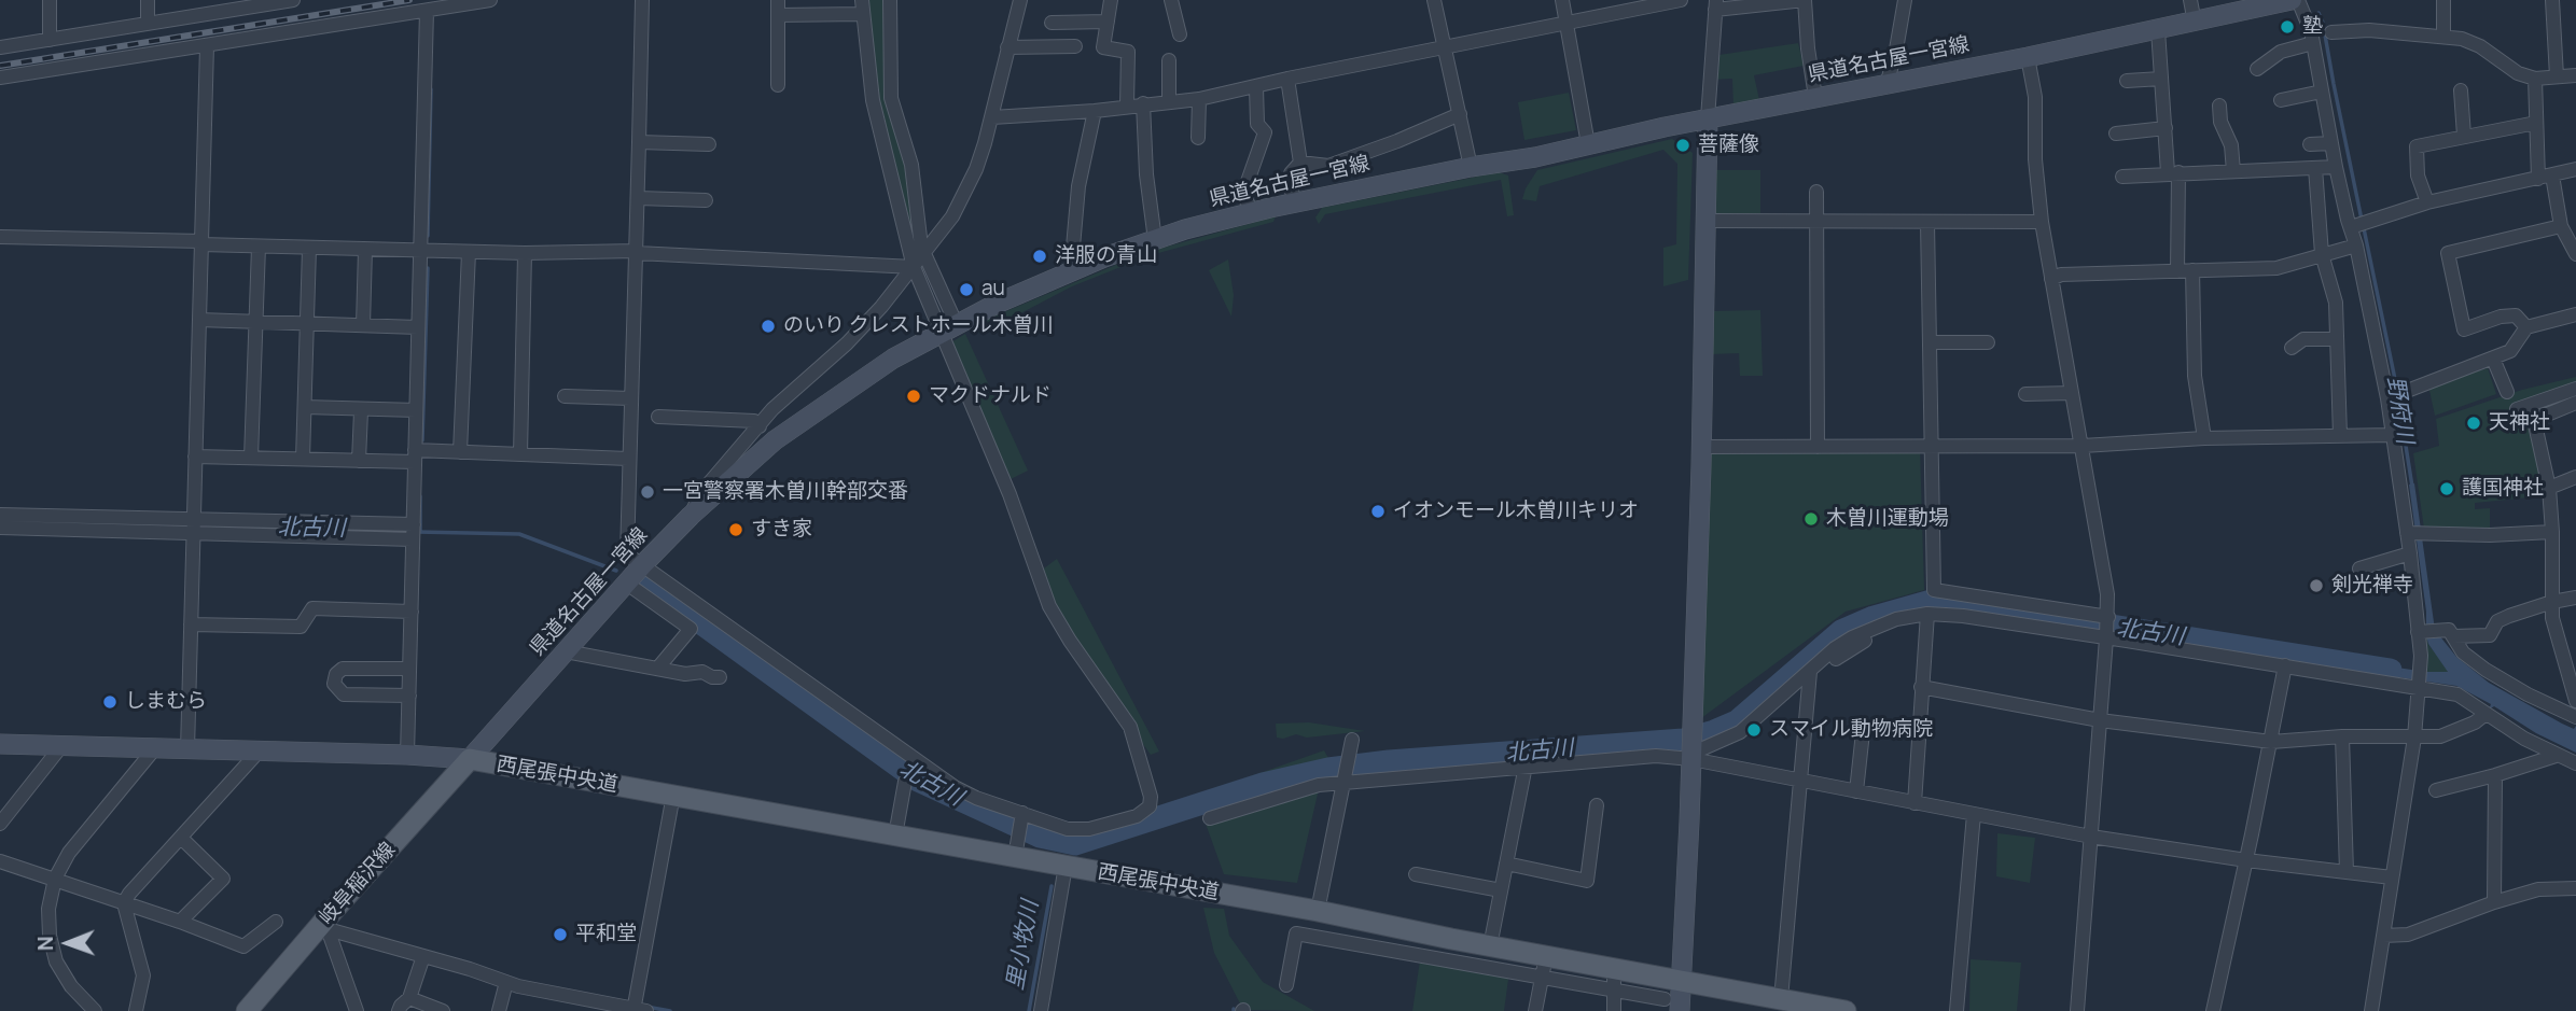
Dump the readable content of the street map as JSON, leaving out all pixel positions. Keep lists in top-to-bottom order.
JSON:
{
  "streets": {
    "main road": ["県道名古屋一宮線", "西尾張中央道", "岐阜稲沢線"]
  },
  "crossings": [
    ["県道名古屋一宮線", "西尾張中央道"],
    ["県道名古屋一宮線", "岐阜稲沢線"],
    ["西尾張中央道", "岐阜稲沢線"]
  ],
  "water": ["野府川", "北古川", "里小牧川"],
  "places": [
    "塾",
    "菩薩像",
    "洋服の青山",
    "au",
    "のいり クレストホール木曽川",
    "マクドナルド",
    "天神社",
    "護国神社",
    "一宮警察署木曽川幹部交番",
    "イオンモール木曽川キリオ",
    "木曽川運動場",
    "すき家",
    "剣光禅寺",
    "しまむら",
    "スマイル動物病院",
    "平和堂"
  ],
  "north": "left"
}
